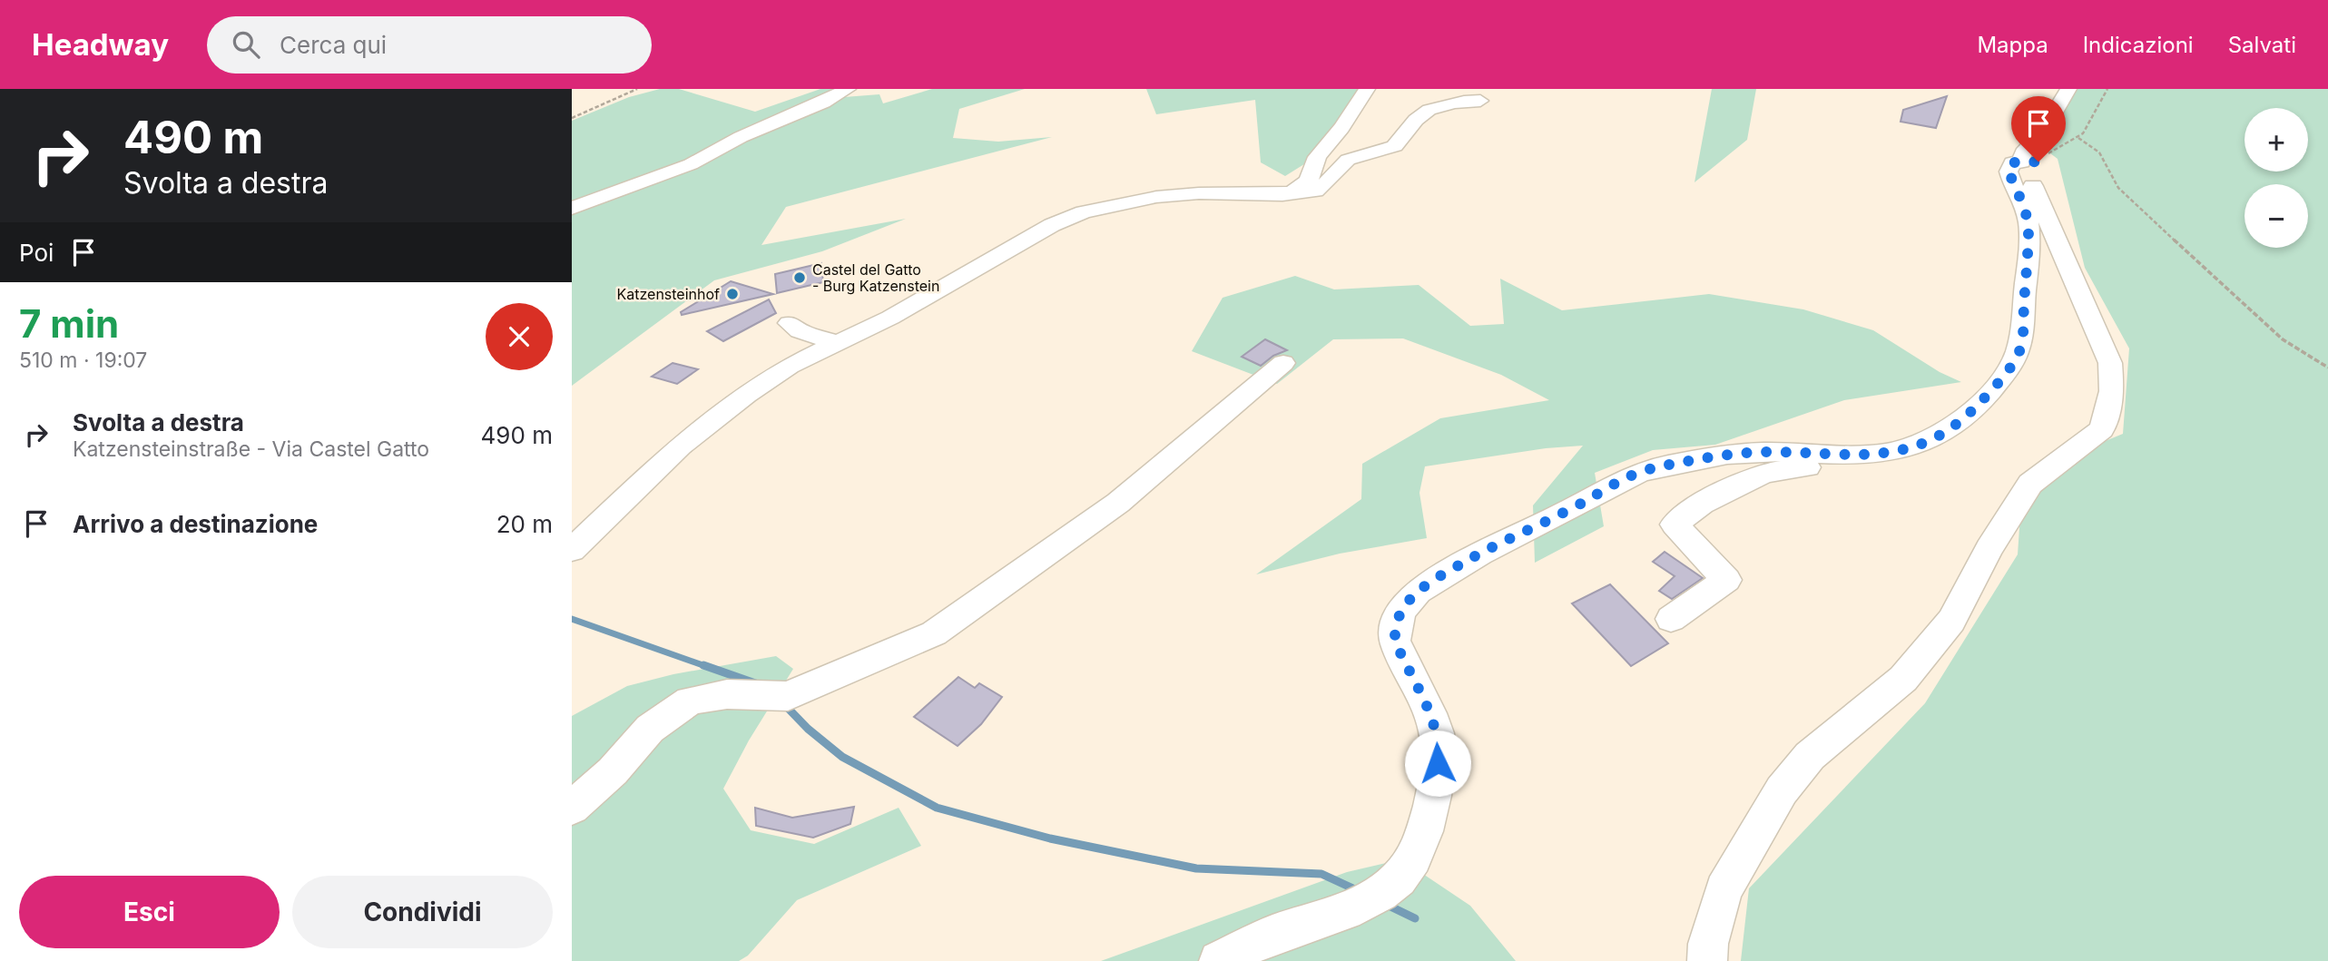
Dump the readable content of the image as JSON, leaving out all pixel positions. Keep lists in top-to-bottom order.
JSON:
{
  "places": ["Castel del Gatto - Burg Katzenstein", "Katzensteinhof"],
  "page": {
    "header": "Headway",
    "search": "Cerca qui",
    "nav": ["Mappa", "Indicazioni", "Salvati"],
    "turn": ["490 m", "Svolta a destra"],
    "map_buttons": ["+", "−"],
    "then": "Poi",
    "heading": ["7 min", "510 m · 19:07"],
    "list": [
      {
        "name": "Svolta a destra",
        "note": "Katzensteinstraße - Via Castel Gatto",
        "value": "490 m"
      },
      {
        "name": "Arrivo a destinazione",
        "value": "20 m"
      }
    ],
    "buttons": ["Esci", "Condividi"]
  }
}
